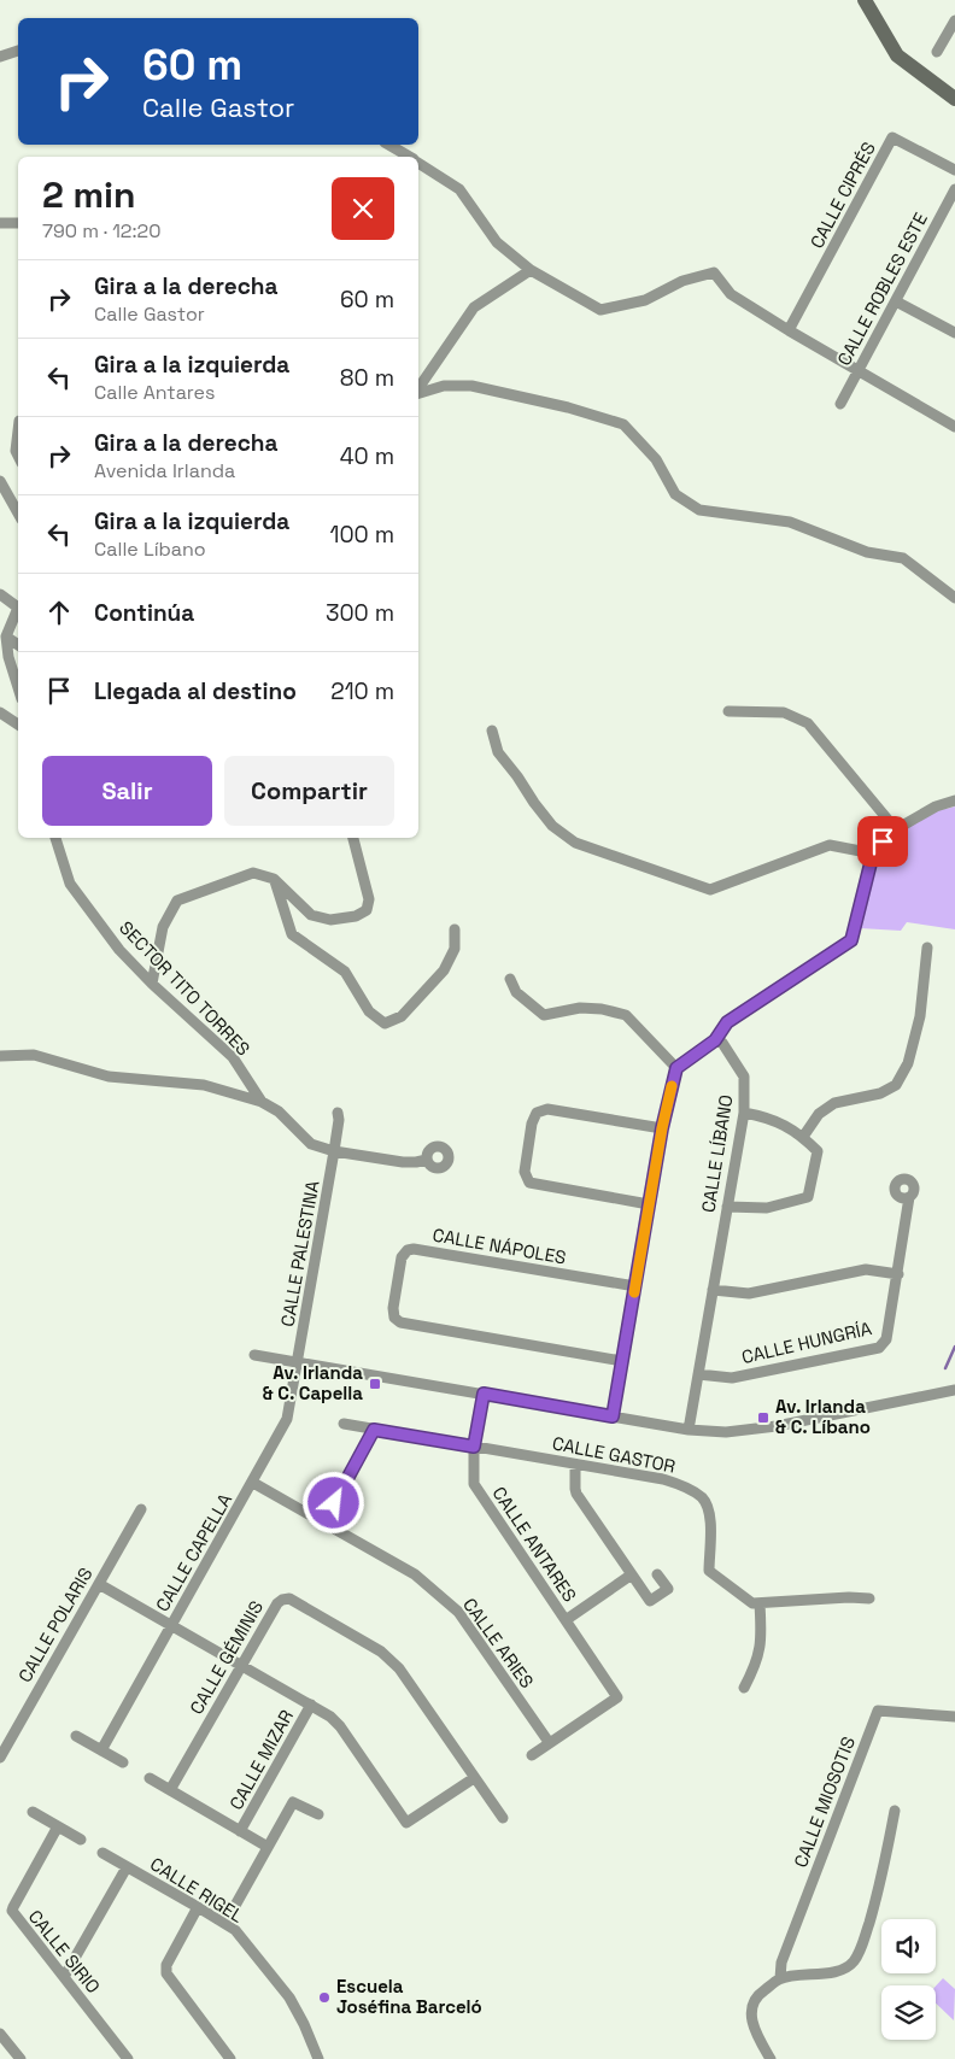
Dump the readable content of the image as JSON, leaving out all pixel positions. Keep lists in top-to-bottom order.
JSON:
{
  "streets": {
    "street": [
      "CALLE CIPRÉS",
      "CALLE ROBLES ESTE",
      "SECTOR TITO TORRES",
      "CALLE LÍBANO",
      "CALLE NÁPOLES",
      "CALLE PALESTINA",
      "CALLE HUNGRÍA",
      "CALLE GASTOR",
      "CALLE ANTARES",
      "CALLE CAPELLA",
      "CALLE POLARIS",
      "CALLE ARIES",
      "CALLE GÉMINIS",
      "CALLE MIZAR",
      "CALLE MIOSOTIS",
      "CALLE RIGEL",
      "CALLE SIRIO"
    ]
  },
  "crossings": [
    ["CALLE LÍBANO", "CALLE HUNGRÍA"],
    ["CALLE PALESTINA", "CALLE CAPELLA"],
    ["CALLE GASTOR", "CALLE ANTARES"],
    ["CALLE ANTARES", "CALLE ARIES"],
    ["CALLE CAPELLA", "CALLE ARIES"]
  ],
  "places": {
    "transit": ["Av. Irlanda & C. Capella", "Av. Irlanda & C. Líbano"],
    "other": ["Escuela Joséfina Barceló"]
  },
  "page": {
    "turn": ["60 m", "Calle Gastor"],
    "heading": ["2 min", "790 m · 12:20"],
    "list": [
      {
        "name": "Gira a la derecha",
        "note": "Calle Gastor",
        "value": "60 m"
      },
      {
        "name": "Gira a la izquierda",
        "note": "Calle Antares",
        "value": "80 m"
      },
      {
        "name": "Gira a la derecha",
        "note": "Avenida Irlanda",
        "value": "40 m"
      },
      {
        "name": "Gira a la izquierda",
        "note": "Calle Líbano",
        "value": "100 m"
      },
      {
        "name": "Continúa",
        "value": "300 m"
      },
      {
        "name": "Llegada al destino",
        "value": "210 m"
      }
    ],
    "buttons": ["Salir", "Compartir"]
  }
}
